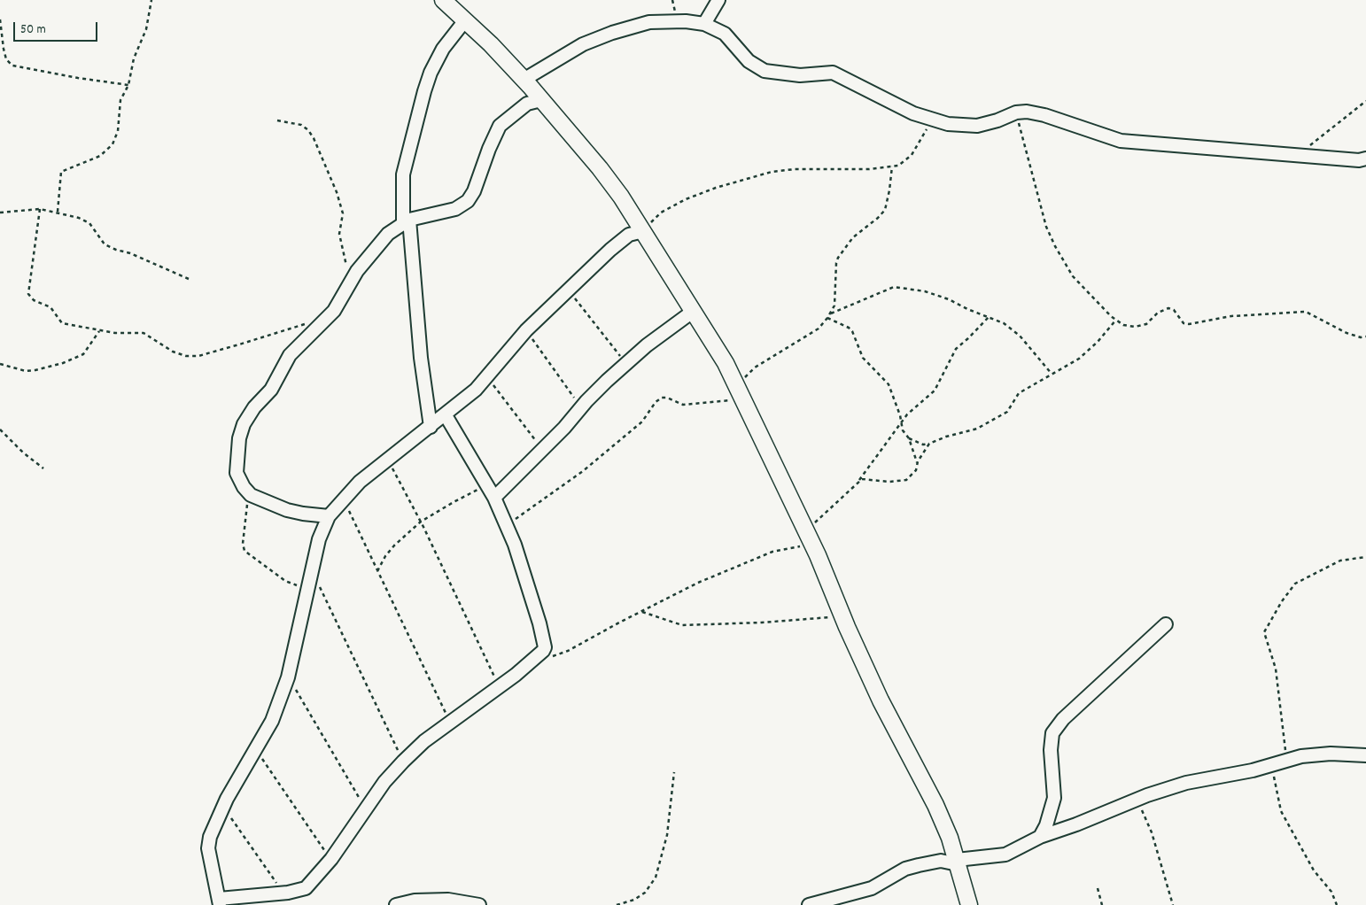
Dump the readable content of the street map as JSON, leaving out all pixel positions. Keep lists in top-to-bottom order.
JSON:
{
  "scale_bar": "50 m"
}
